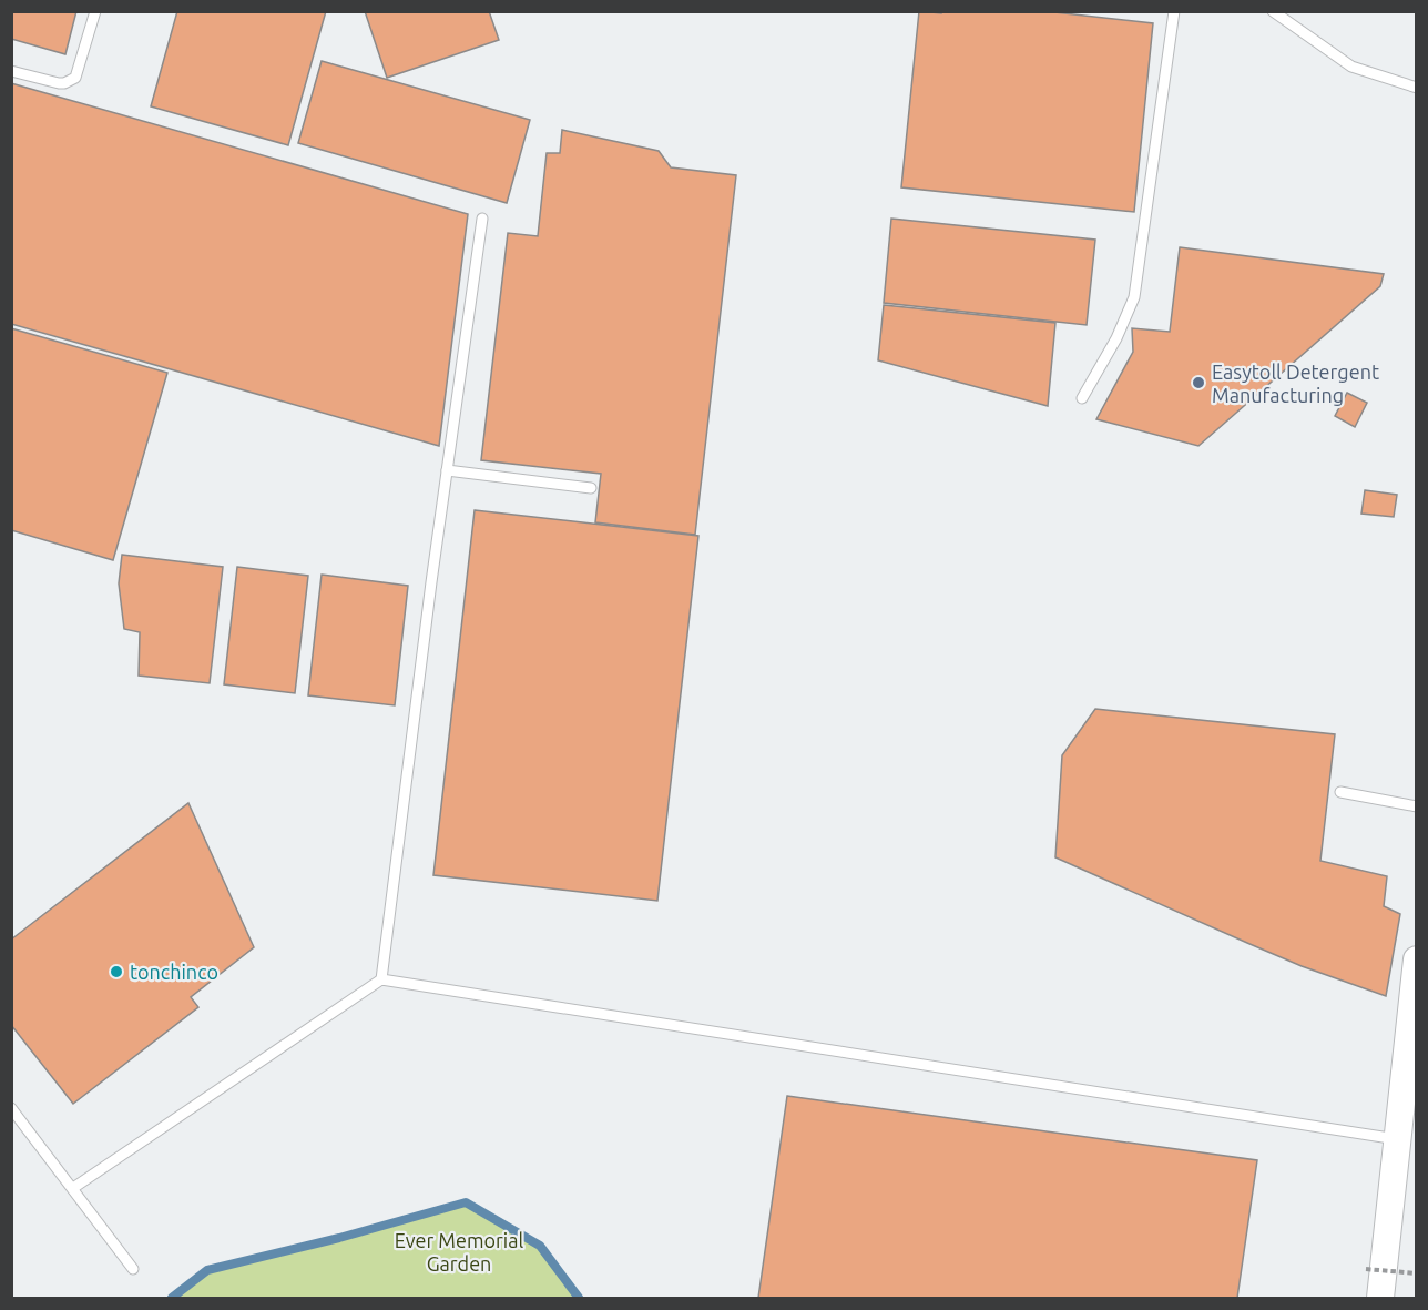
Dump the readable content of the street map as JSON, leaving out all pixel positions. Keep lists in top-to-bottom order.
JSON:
{
  "parks": ["Ever Memorial Garden"],
  "places": ["Easytoll Detergent Manufacturing", "tonchinco"]
}
